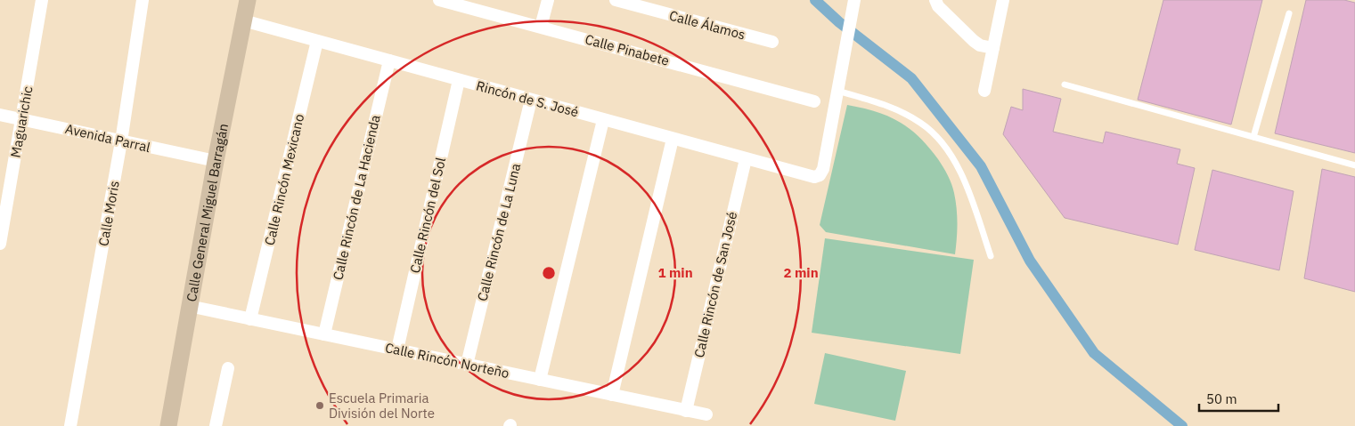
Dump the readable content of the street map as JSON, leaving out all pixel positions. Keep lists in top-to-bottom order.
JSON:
{
  "streets": {
    "main road": ["Calle General Miguel Barragán"],
    "street": [
      "Calle Álamos",
      "Calle Pinabete",
      "Rincón de S. José",
      "Maguarichic",
      "Avenida Parral",
      "Calle Rincón Mexicano",
      "Calle Rincón de La Hacienda",
      "Calle Moris",
      "Calle Rincón del Sol",
      "Calle Rincón de La Luna",
      "Calle Rincón de San José",
      "Calle Rincón Norteño"
    ]
  },
  "crossings": [
    ["Rincón de S. José", "Calle Rincón Mexicano"],
    ["Rincón de S. José", "Calle Rincón de La Hacienda"],
    ["Rincón de S. José", "Calle General Miguel Barragán"],
    ["Rincón de S. José", "Calle Rincón del Sol"],
    ["Rincón de S. José", "Calle Rincón de La Luna"],
    ["Rincón de S. José", "Calle Rincón de San José"],
    ["Maguarichic", "Avenida Parral"],
    ["Avenida Parral", "Calle General Miguel Barragán"],
    ["Avenida Parral", "Calle Moris"],
    ["Calle Rincón Mexicano", "Calle Rincón Norteño"],
    ["Calle Rincón de La Hacienda", "Calle Rincón Norteño"],
    ["Calle General Miguel Barragán", "Calle Rincón Norteño"],
    ["Calle Rincón del Sol", "Calle Rincón Norteño"],
    ["Calle Rincón de La Luna", "Calle Rincón Norteño"],
    ["Calle Rincón de San José", "Calle Rincón Norteño"]
  ],
  "places": ["Escuela Primaria División del Norte"],
  "scale_bar": "50 m",
  "rings": ["1 min", "2 min"]
}
